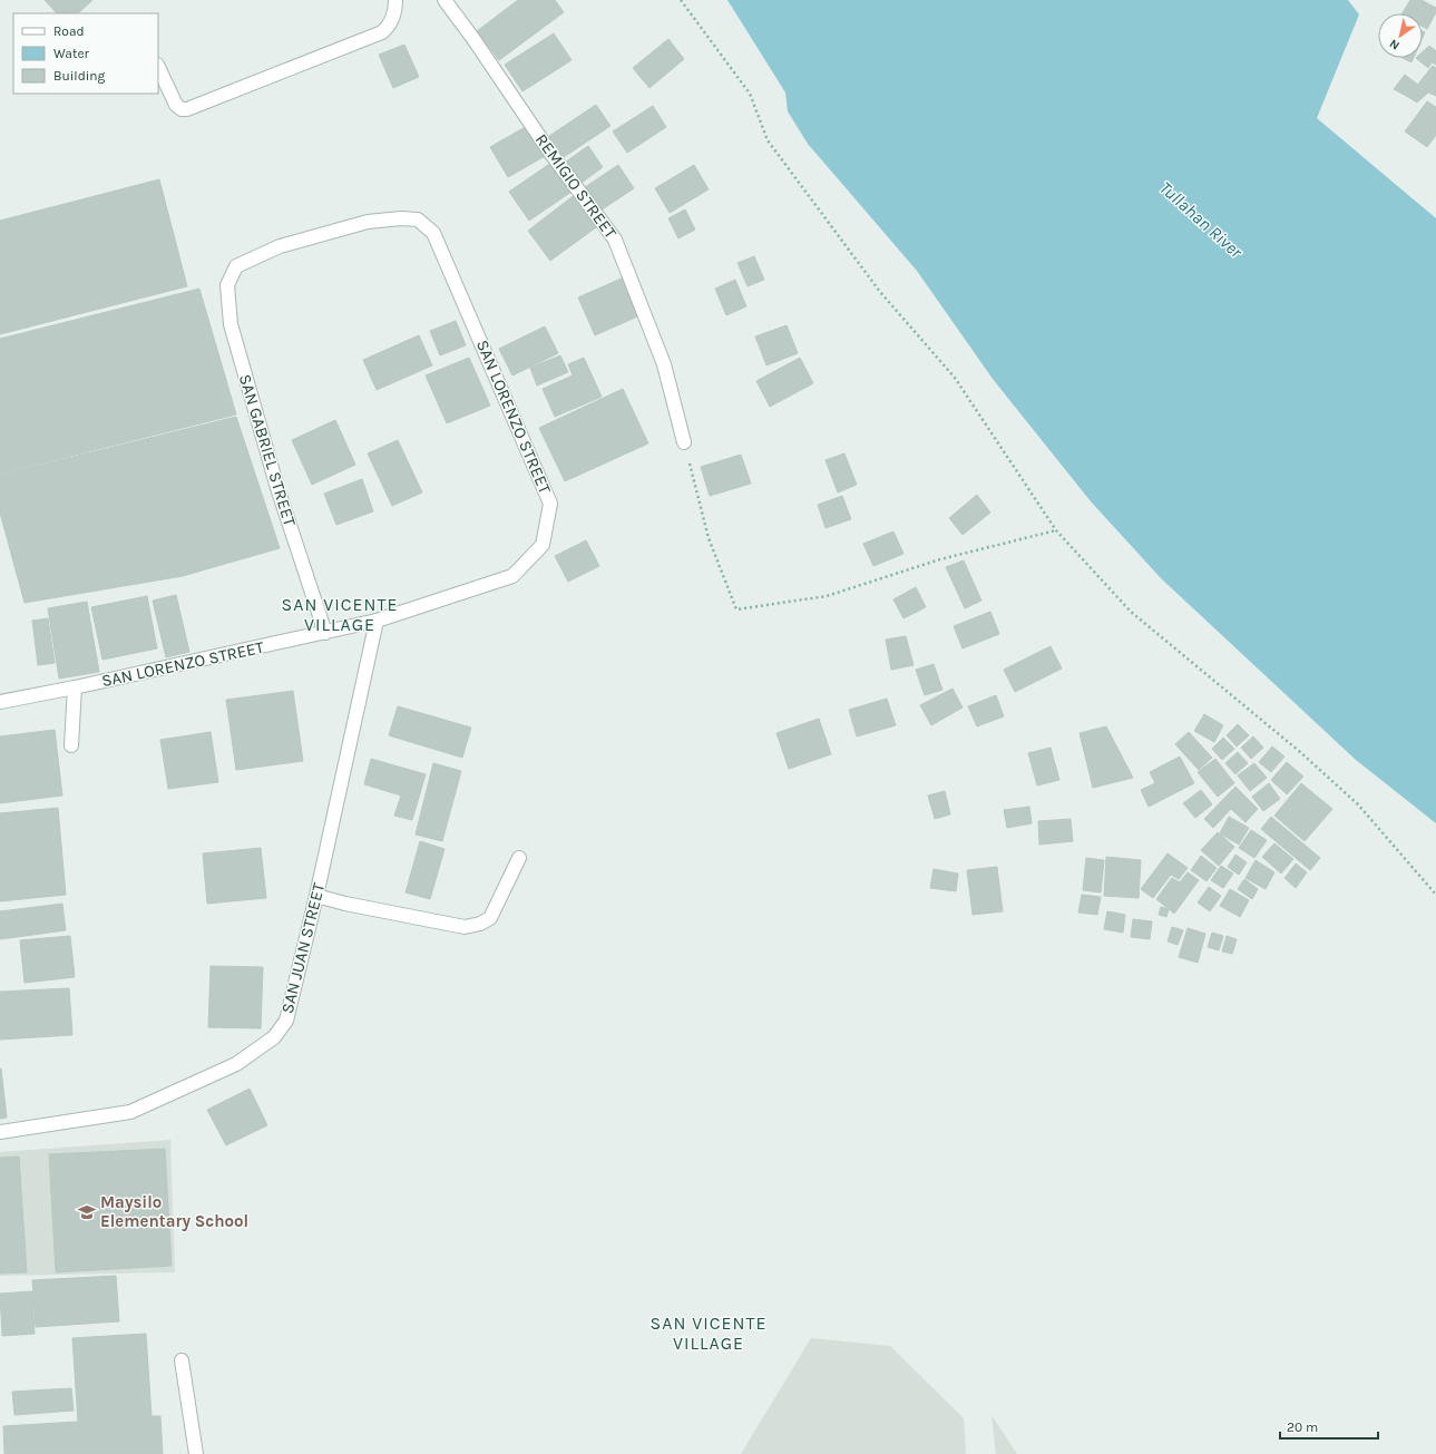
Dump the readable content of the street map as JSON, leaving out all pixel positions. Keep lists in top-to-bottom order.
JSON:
{
  "streets": {
    "street": [
      "REMIGIO STREET",
      "SAN LORENZO STREET",
      "SAN GABRIEL STREET",
      "SAN JUAN STREET"
    ]
  },
  "crossings": [
    ["SAN LORENZO STREET", "SAN GABRIEL STREET"],
    ["SAN LORENZO STREET", "SAN JUAN STREET"]
  ],
  "districts": ["SAN VICENTE VILLAGE", "SAN VICENTE VILLAGE"],
  "water": ["Tullahan River"],
  "places": {
    "school or university": ["Maysilo Elementary School"]
  },
  "legend": ["Road", "Water", "Building"],
  "scale_bar": "20 m",
  "north": "bottom left"
}
